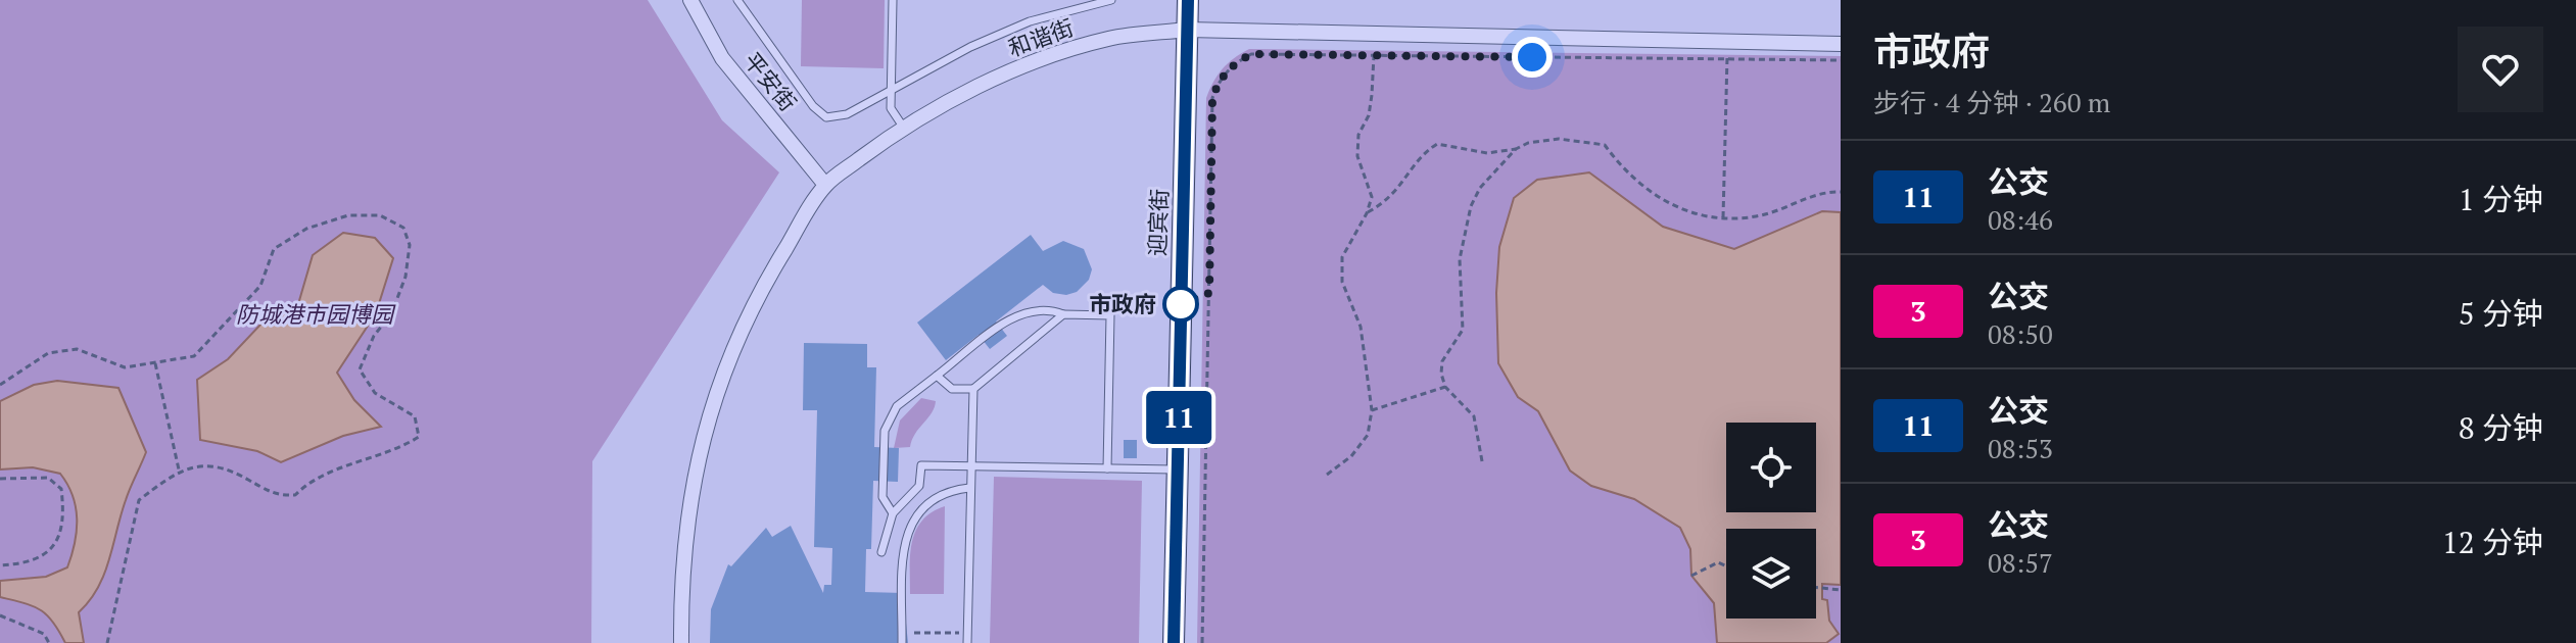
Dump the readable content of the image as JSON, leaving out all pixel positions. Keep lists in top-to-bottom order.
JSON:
{
  "streets": {
    "main road": ["迎宾街"],
    "street": ["和谐街", "平安街"]
  },
  "crossings": [
    ["和谐街", "平安街"],
    ["和谐街", "迎宾街"]
  ],
  "parks": ["防城港市园博园"],
  "places": ["市政府"],
  "lines": ["bus line 11"],
  "page": {
    "on_map": "11",
    "heading": ["市政府", "步行 · 4 分钟 · 260 m"],
    "list": [
      {
        "mark": "11",
        "name": "公交",
        "note": "08:46",
        "value": "1 分钟"
      },
      {
        "mark": "3",
        "name": "公交",
        "note": "08:50",
        "value": "5 分钟"
      },
      {
        "mark": "11",
        "name": "公交",
        "note": "08:53",
        "value": "8 分钟"
      },
      {
        "mark": "3",
        "name": "公交",
        "note": "08:57",
        "value": "12 分钟"
      }
    ]
  }
}
